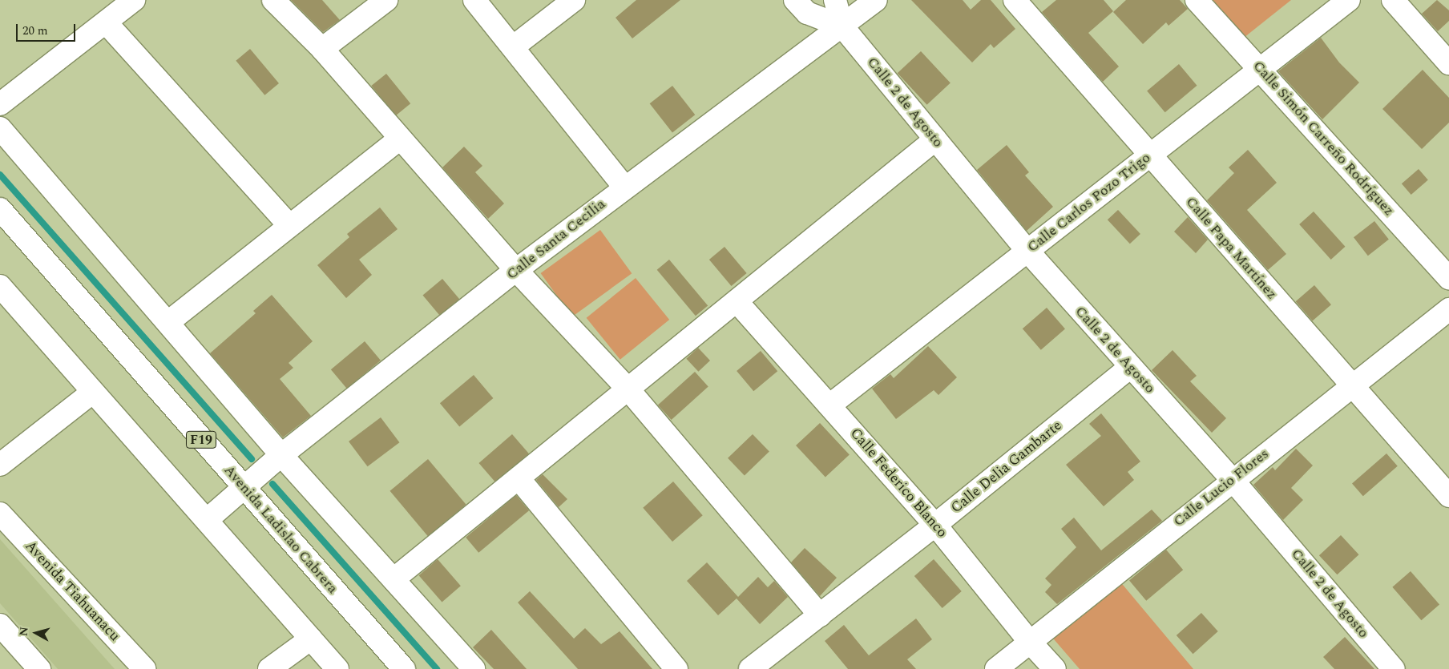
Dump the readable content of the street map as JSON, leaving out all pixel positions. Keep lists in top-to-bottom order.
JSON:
{
  "streets": {
    "main road": [
      "Calle 2 de Agosto",
      "Calle Simón Carreño Rodríguez",
      "Calle Carlos Pozo Trigo",
      "Calle Santa Cecilia",
      "Calle Papa Martínez",
      "F19",
      "Calle Delia Gambarte",
      "Calle Federico Blanco",
      "Calle Lucio Flores",
      "Avenida Ladislao Cabrera",
      "Avenida Tiahuanacu"
    ]
  },
  "crossings": [
    ["Calle 2 de Agosto", "Calle Carlos Pozo Trigo"],
    ["Calle 2 de Agosto", "Calle Santa Cecilia"],
    ["Calle 2 de Agosto", "Calle Delia Gambarte"],
    ["Calle 2 de Agosto", "Calle Lucio Flores"],
    ["Calle Simón Carreño Rodríguez", "Calle Carlos Pozo Trigo"],
    ["Calle Carlos Pozo Trigo", "Calle Papa Martínez"],
    ["Calle Carlos Pozo Trigo", "Calle Federico Blanco"],
    ["Calle Santa Cecilia", "Avenida Ladislao Cabrera"],
    ["Calle Papa Martínez", "Calle Lucio Flores"],
    ["Calle Delia Gambarte", "Calle Federico Blanco"],
    ["Calle Federico Blanco", "Calle Lucio Flores"]
  ],
  "scale_bar": "20 m",
  "north": "left"
}
